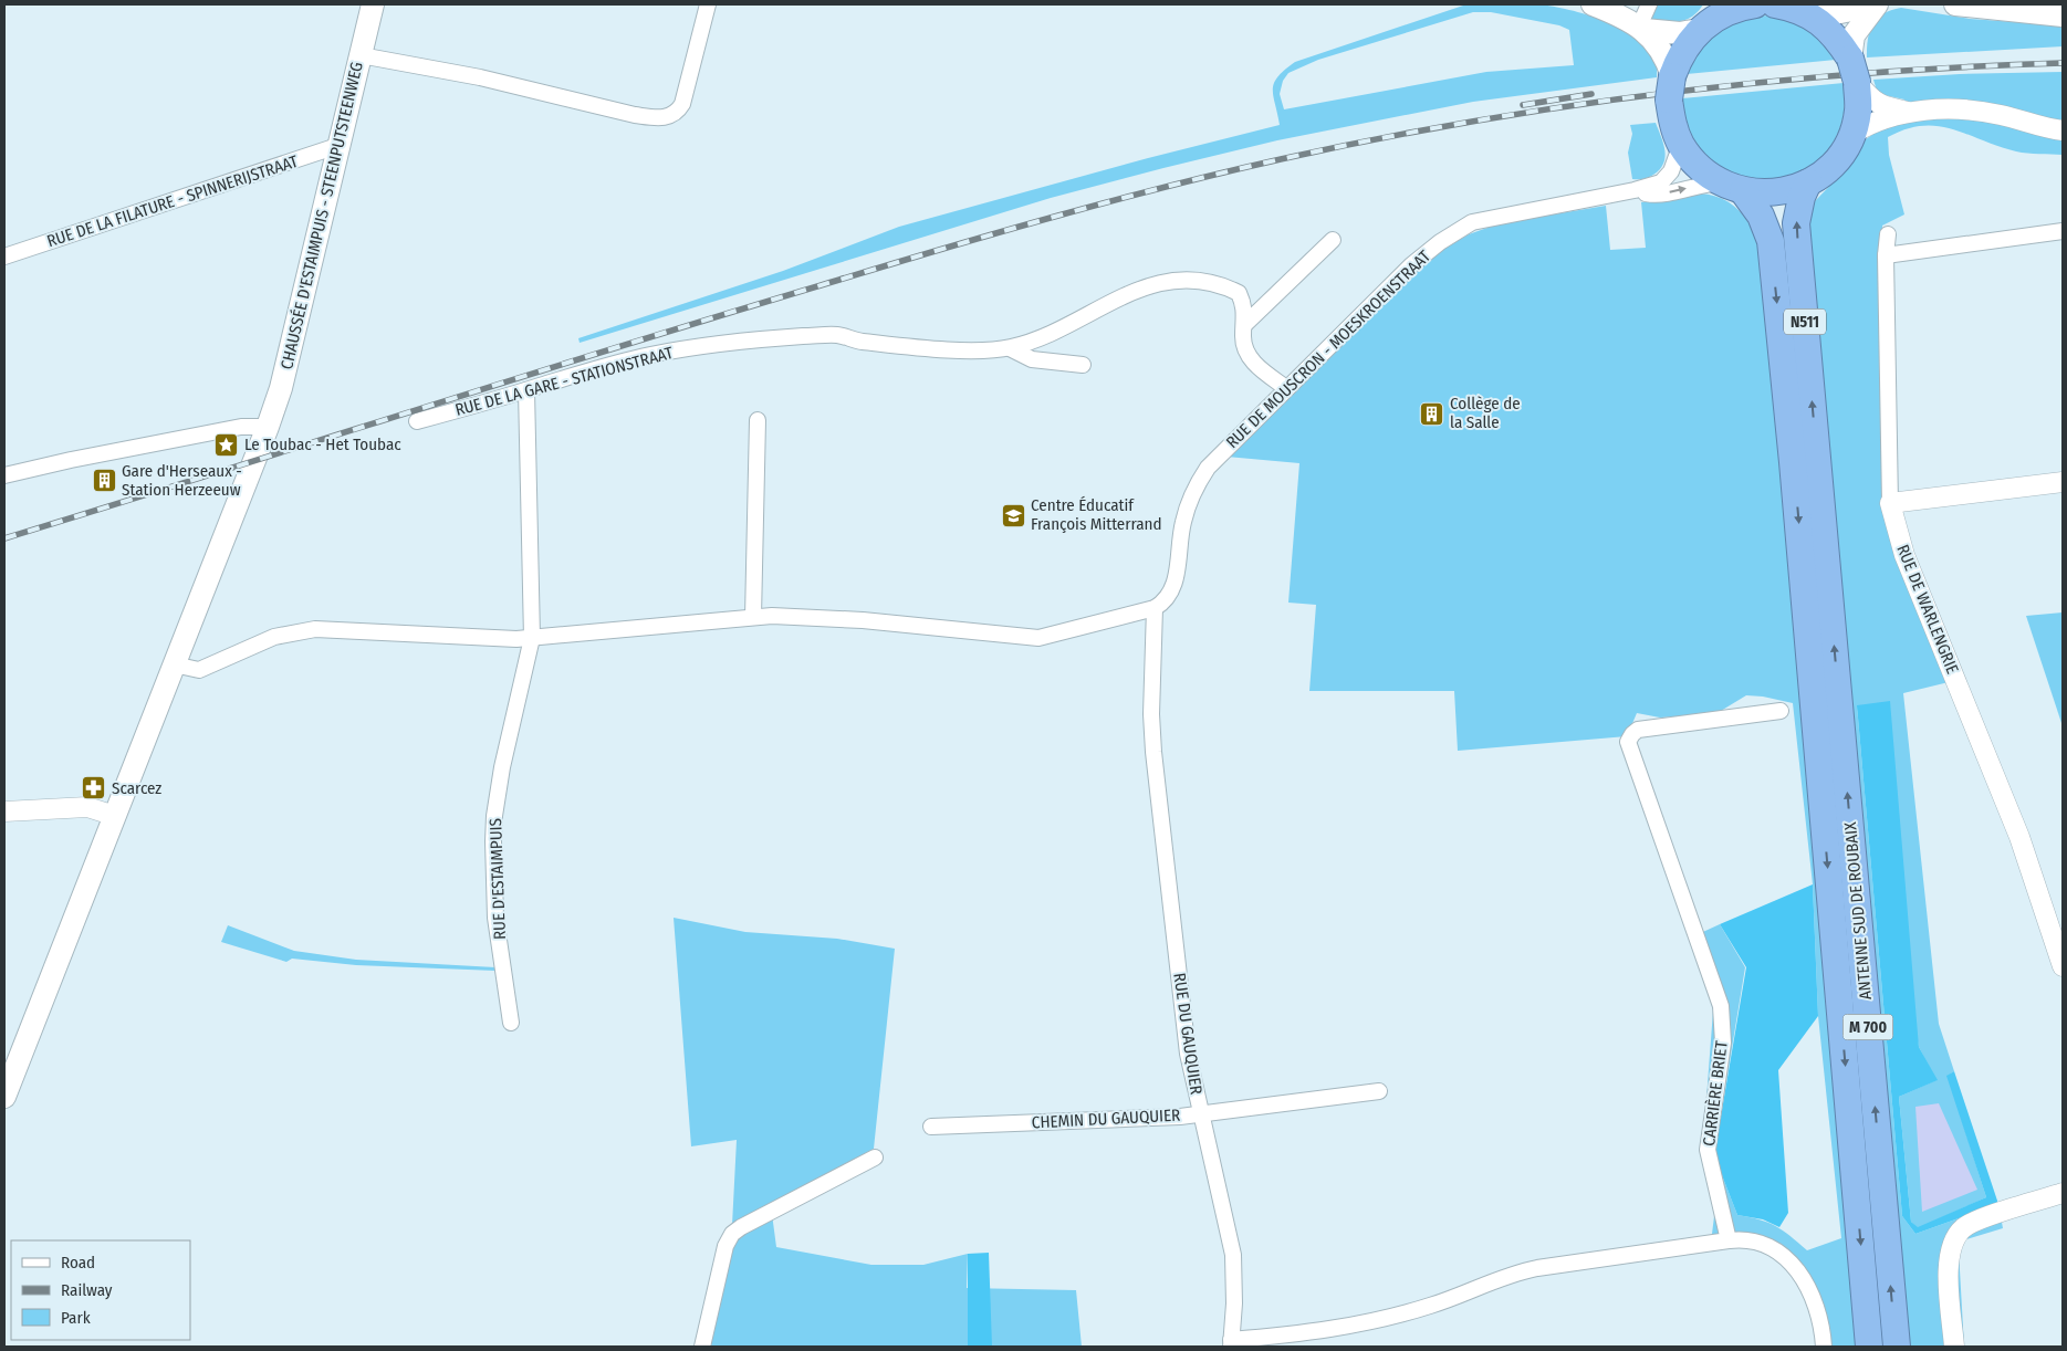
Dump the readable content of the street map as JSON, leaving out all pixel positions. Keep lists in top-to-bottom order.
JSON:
{
  "streets": {
    "highway": ["N511", "ANTENNE SUD DE ROUBAIX", "M 700"],
    "main road": ["CHAUSSÉE D'ESTAIMPUIS - STEENPUTSTEENWEG"],
    "street": [
      "RUE DE LA FILATURE - SPINNERIJSTRAAT",
      "RUE DE MOUSCRON - MOESKROENSTRAAT",
      "RUE DE LA GARE - STATIONSTRAAT",
      "RUE DE WARLENGRIE",
      "RUE D'ESTAIMPUIS",
      "RUE DU GAUQUIER",
      "CARRIÈRE BRIET",
      "CHEMIN DU GAUQUIER"
    ]
  },
  "crossings": [
    ["RUE DE LA FILATURE - SPINNERIJSTRAAT", "CHAUSSÉE D'ESTAIMPUIS - STEENPUTSTEENWEG"],
    ["N511", "RUE DE MOUSCRON - MOESKROENSTRAAT"],
    ["N511", "ANTENNE SUD DE ROUBAIX"],
    ["RUE DE MOUSCRON - MOESKROENSTRAAT", "RUE DE LA GARE - STATIONSTRAAT"],
    ["RUE DE MOUSCRON - MOESKROENSTRAAT", "RUE DU GAUQUIER"],
    ["RUE DE LA GARE - STATIONSTRAAT", "RUE D'ESTAIMPUIS"],
    ["RUE DU GAUQUIER", "CHEMIN DU GAUQUIER"]
  ],
  "places": {
    "building": ["Collège de la Salle", "Gare d'Herseaux - Station Herzeeuw"],
    "place": ["Le Toubac - Het Toubac"],
    "school or university": ["Centre Éducatif François Mitterrand"],
    "pharmacy": ["Scarcez"]
  },
  "legend": ["Road", "Railway", "Park"]
}
